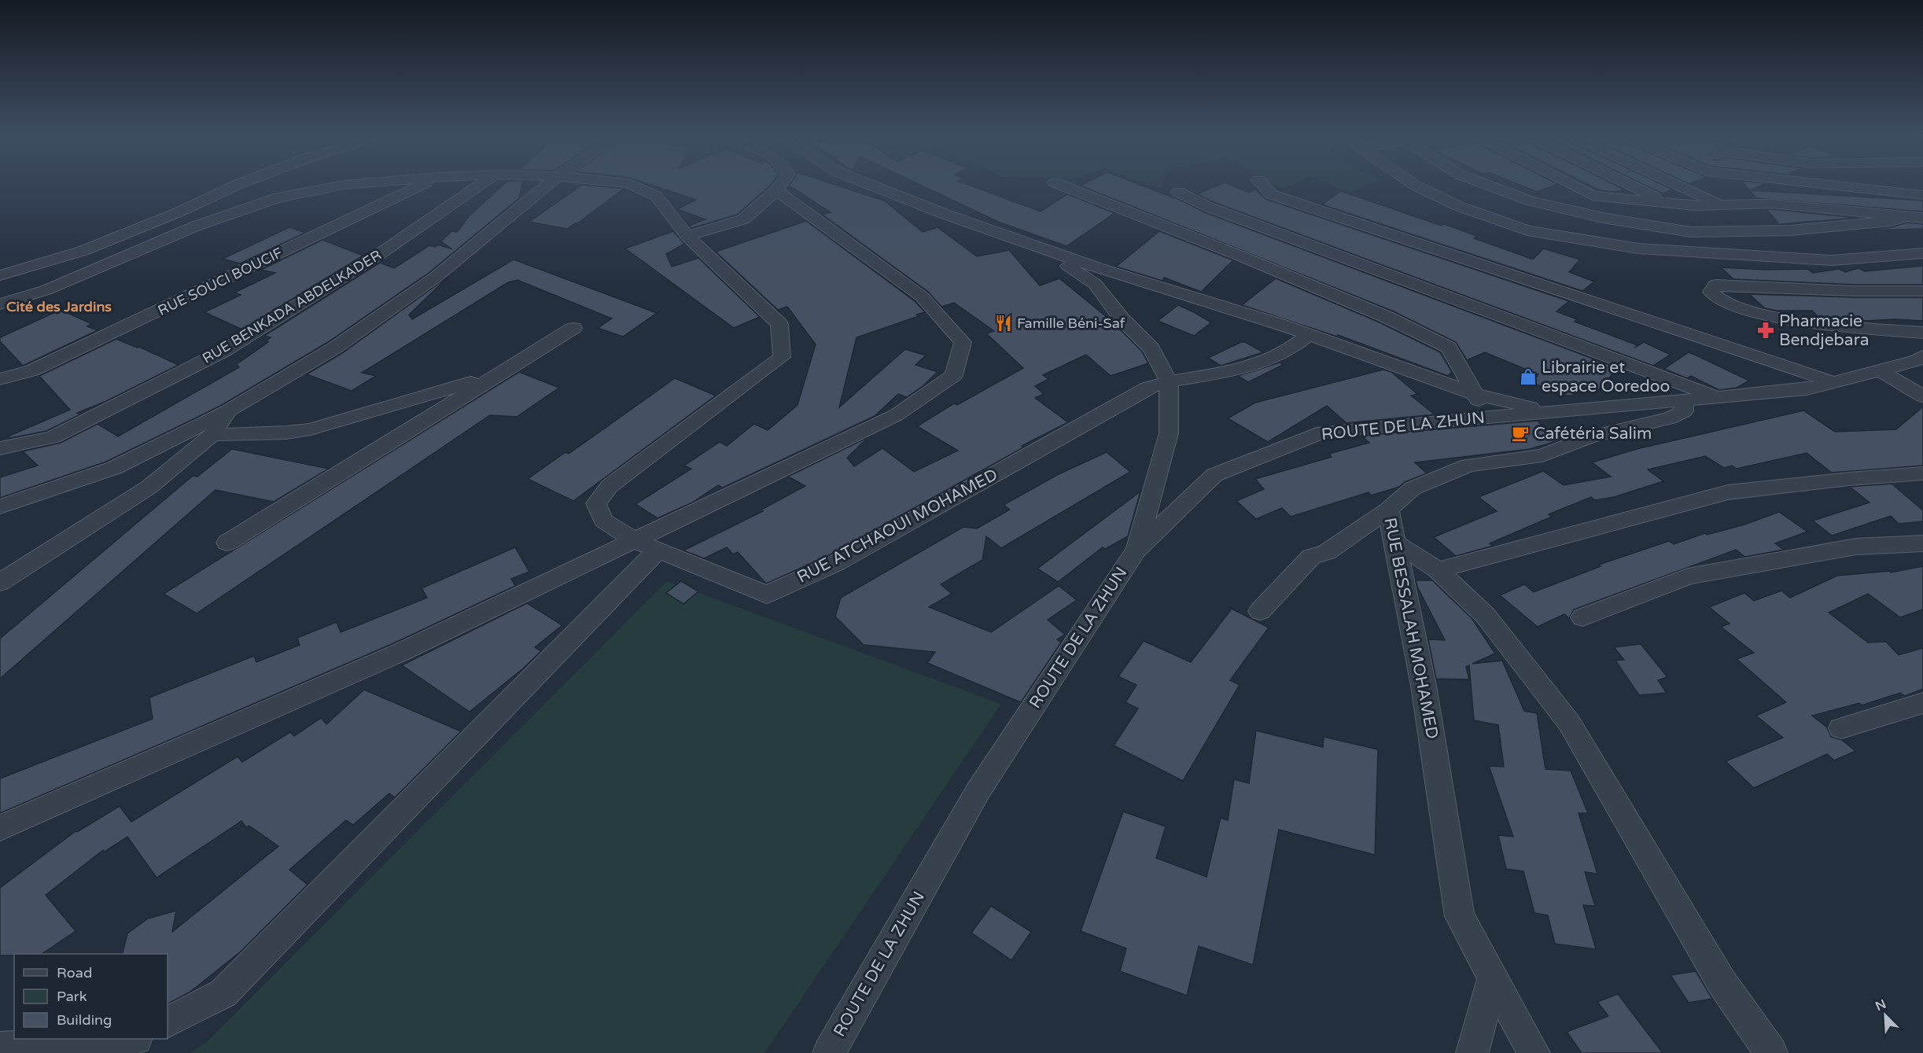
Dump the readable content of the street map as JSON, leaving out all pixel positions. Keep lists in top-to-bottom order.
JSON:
{
  "streets": {
    "street": [
      "RUE SOUCI BOUCIF",
      "RUE BENKADA ABDELKADER",
      "ROUTE DE LA ZHUN",
      "RUE ATCHAOUI MOHAMED",
      "RUE BESSALAH MOHAMED"
    ]
  },
  "crossings": [
    ["ROUTE DE LA ZHUN", "RUE BESSALAH MOHAMED"]
  ],
  "districts": ["Cité des Jardins"],
  "places": {
    "restaurant": ["Famille Béni-Saf"],
    "pharmacy": ["Pharmacie Bendjebara"],
    "shop": ["Librairie et espace Ooredoo"],
    "cafe": ["Cafétéria Salim"]
  },
  "legend": ["Road", "Park", "Building"],
  "north": "top left"
}
